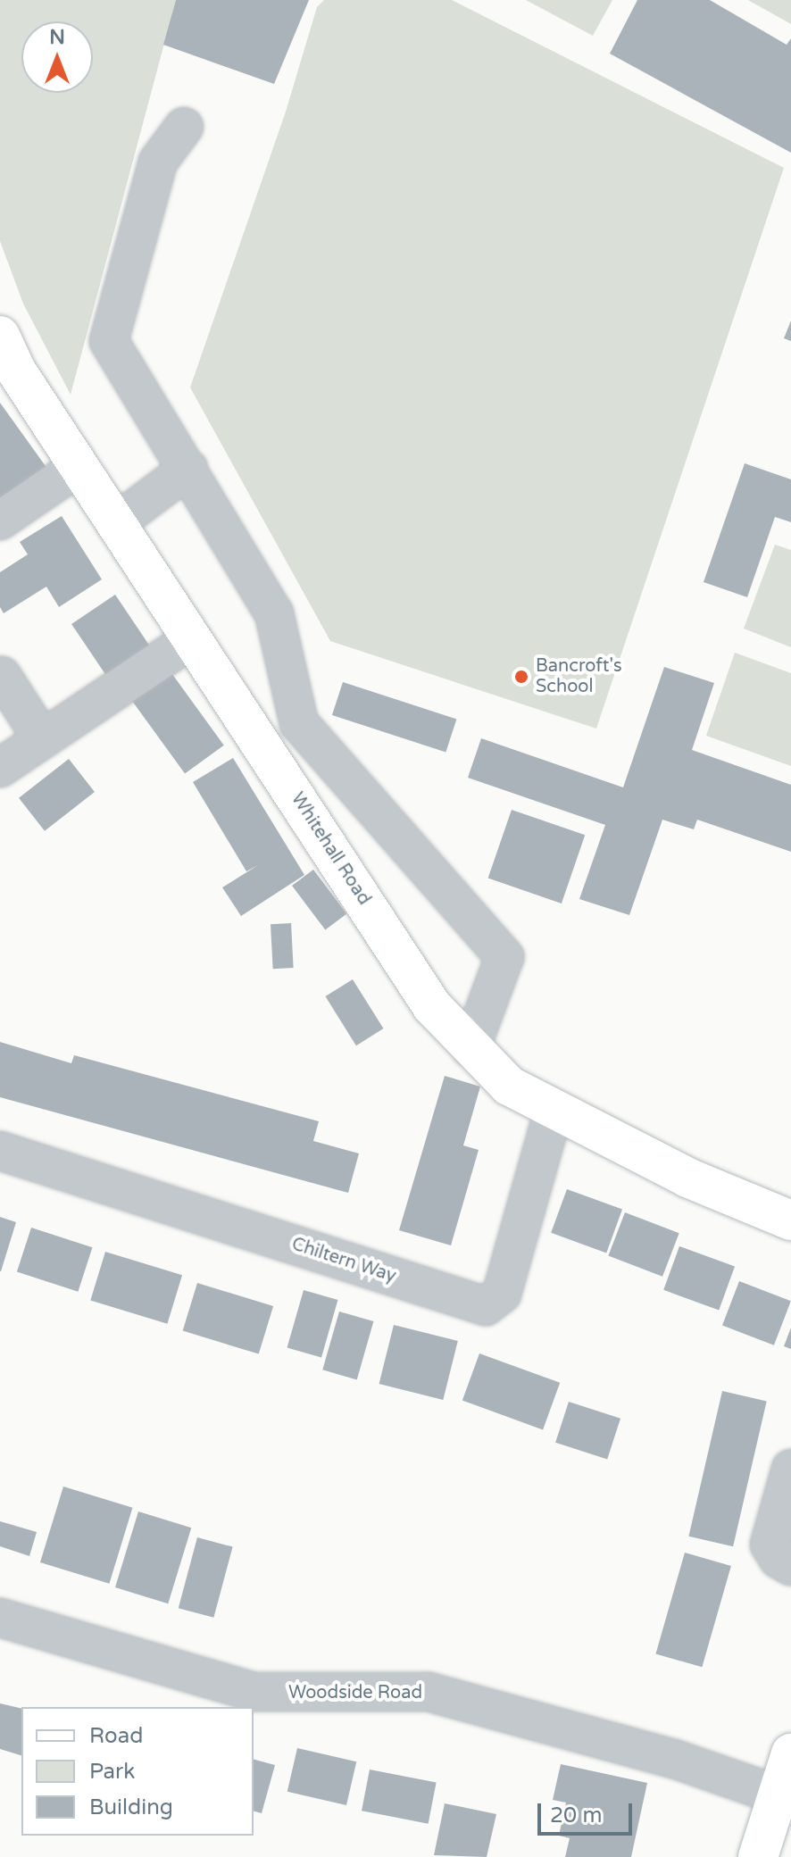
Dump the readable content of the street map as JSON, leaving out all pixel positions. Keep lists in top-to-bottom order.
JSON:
{
  "streets": {
    "main road": ["Whitehall Road"],
    "street": ["Chiltern Way", "Woodside Road"]
  },
  "crossings": [
    ["Whitehall Road", "Chiltern Way"]
  ],
  "places": ["Bancroft's School"],
  "legend": ["Road", "Park", "Building"],
  "scale_bar": "20 m",
  "north": "top"
}
